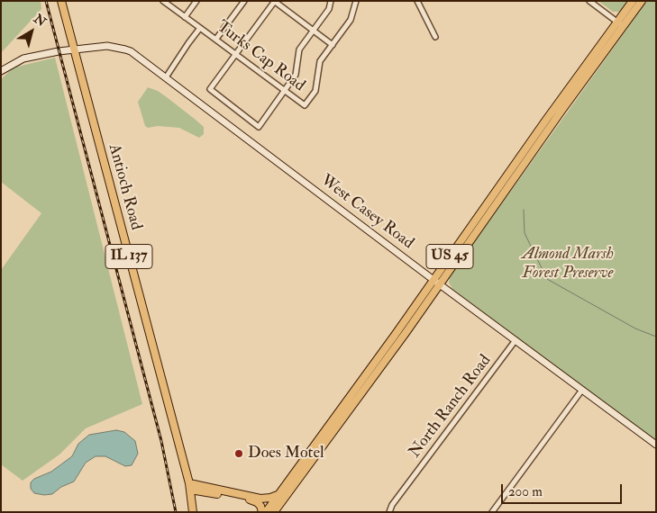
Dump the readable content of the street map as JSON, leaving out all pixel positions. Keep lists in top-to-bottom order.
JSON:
{
  "streets": {
    "main road": [
      "Antioch Road",
      "West Casey Road",
      "IL 137",
      "US 45"
    ],
    "street": ["Turks Cap Road", "North Ranch Road"]
  },
  "crossings": [
    ["Antioch Road", "West Casey Road"],
    ["West Casey Road", "US 45"],
    ["West Casey Road", "North Ranch Road"]
  ],
  "parks": ["Almond Marsh Forest Preserve"],
  "places": ["Does Motel"],
  "scale_bar": "200 m",
  "north": "top right"
}
